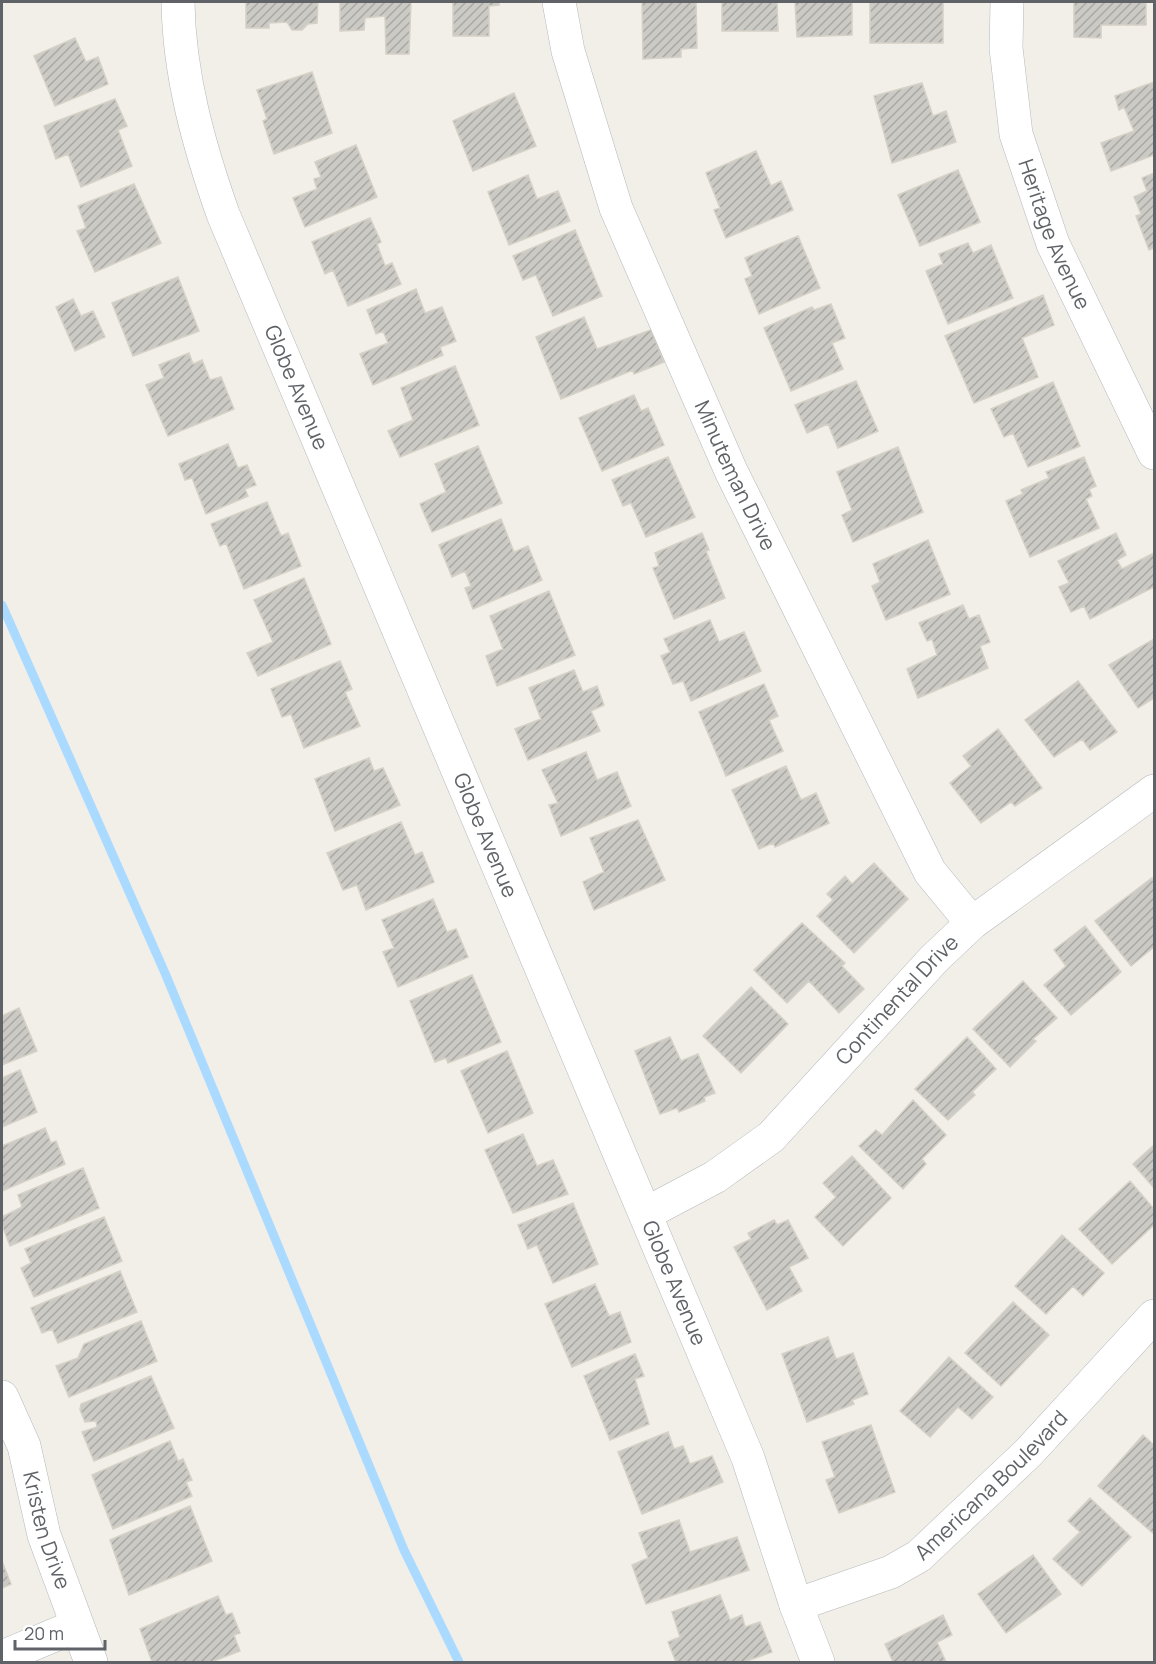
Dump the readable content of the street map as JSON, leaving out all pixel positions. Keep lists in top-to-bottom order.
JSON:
{
  "streets": {
    "street": [
      "Heritage Avenue",
      "Globe Avenue",
      "Minuteman Drive",
      "Continental Drive",
      "Americana Boulevard",
      "Kristen Drive"
    ]
  },
  "crossings": [
    ["Globe Avenue", "Continental Drive"],
    ["Globe Avenue", "Americana Boulevard"],
    ["Minuteman Drive", "Continental Drive"]
  ],
  "scale_bar": "20 m"
}
